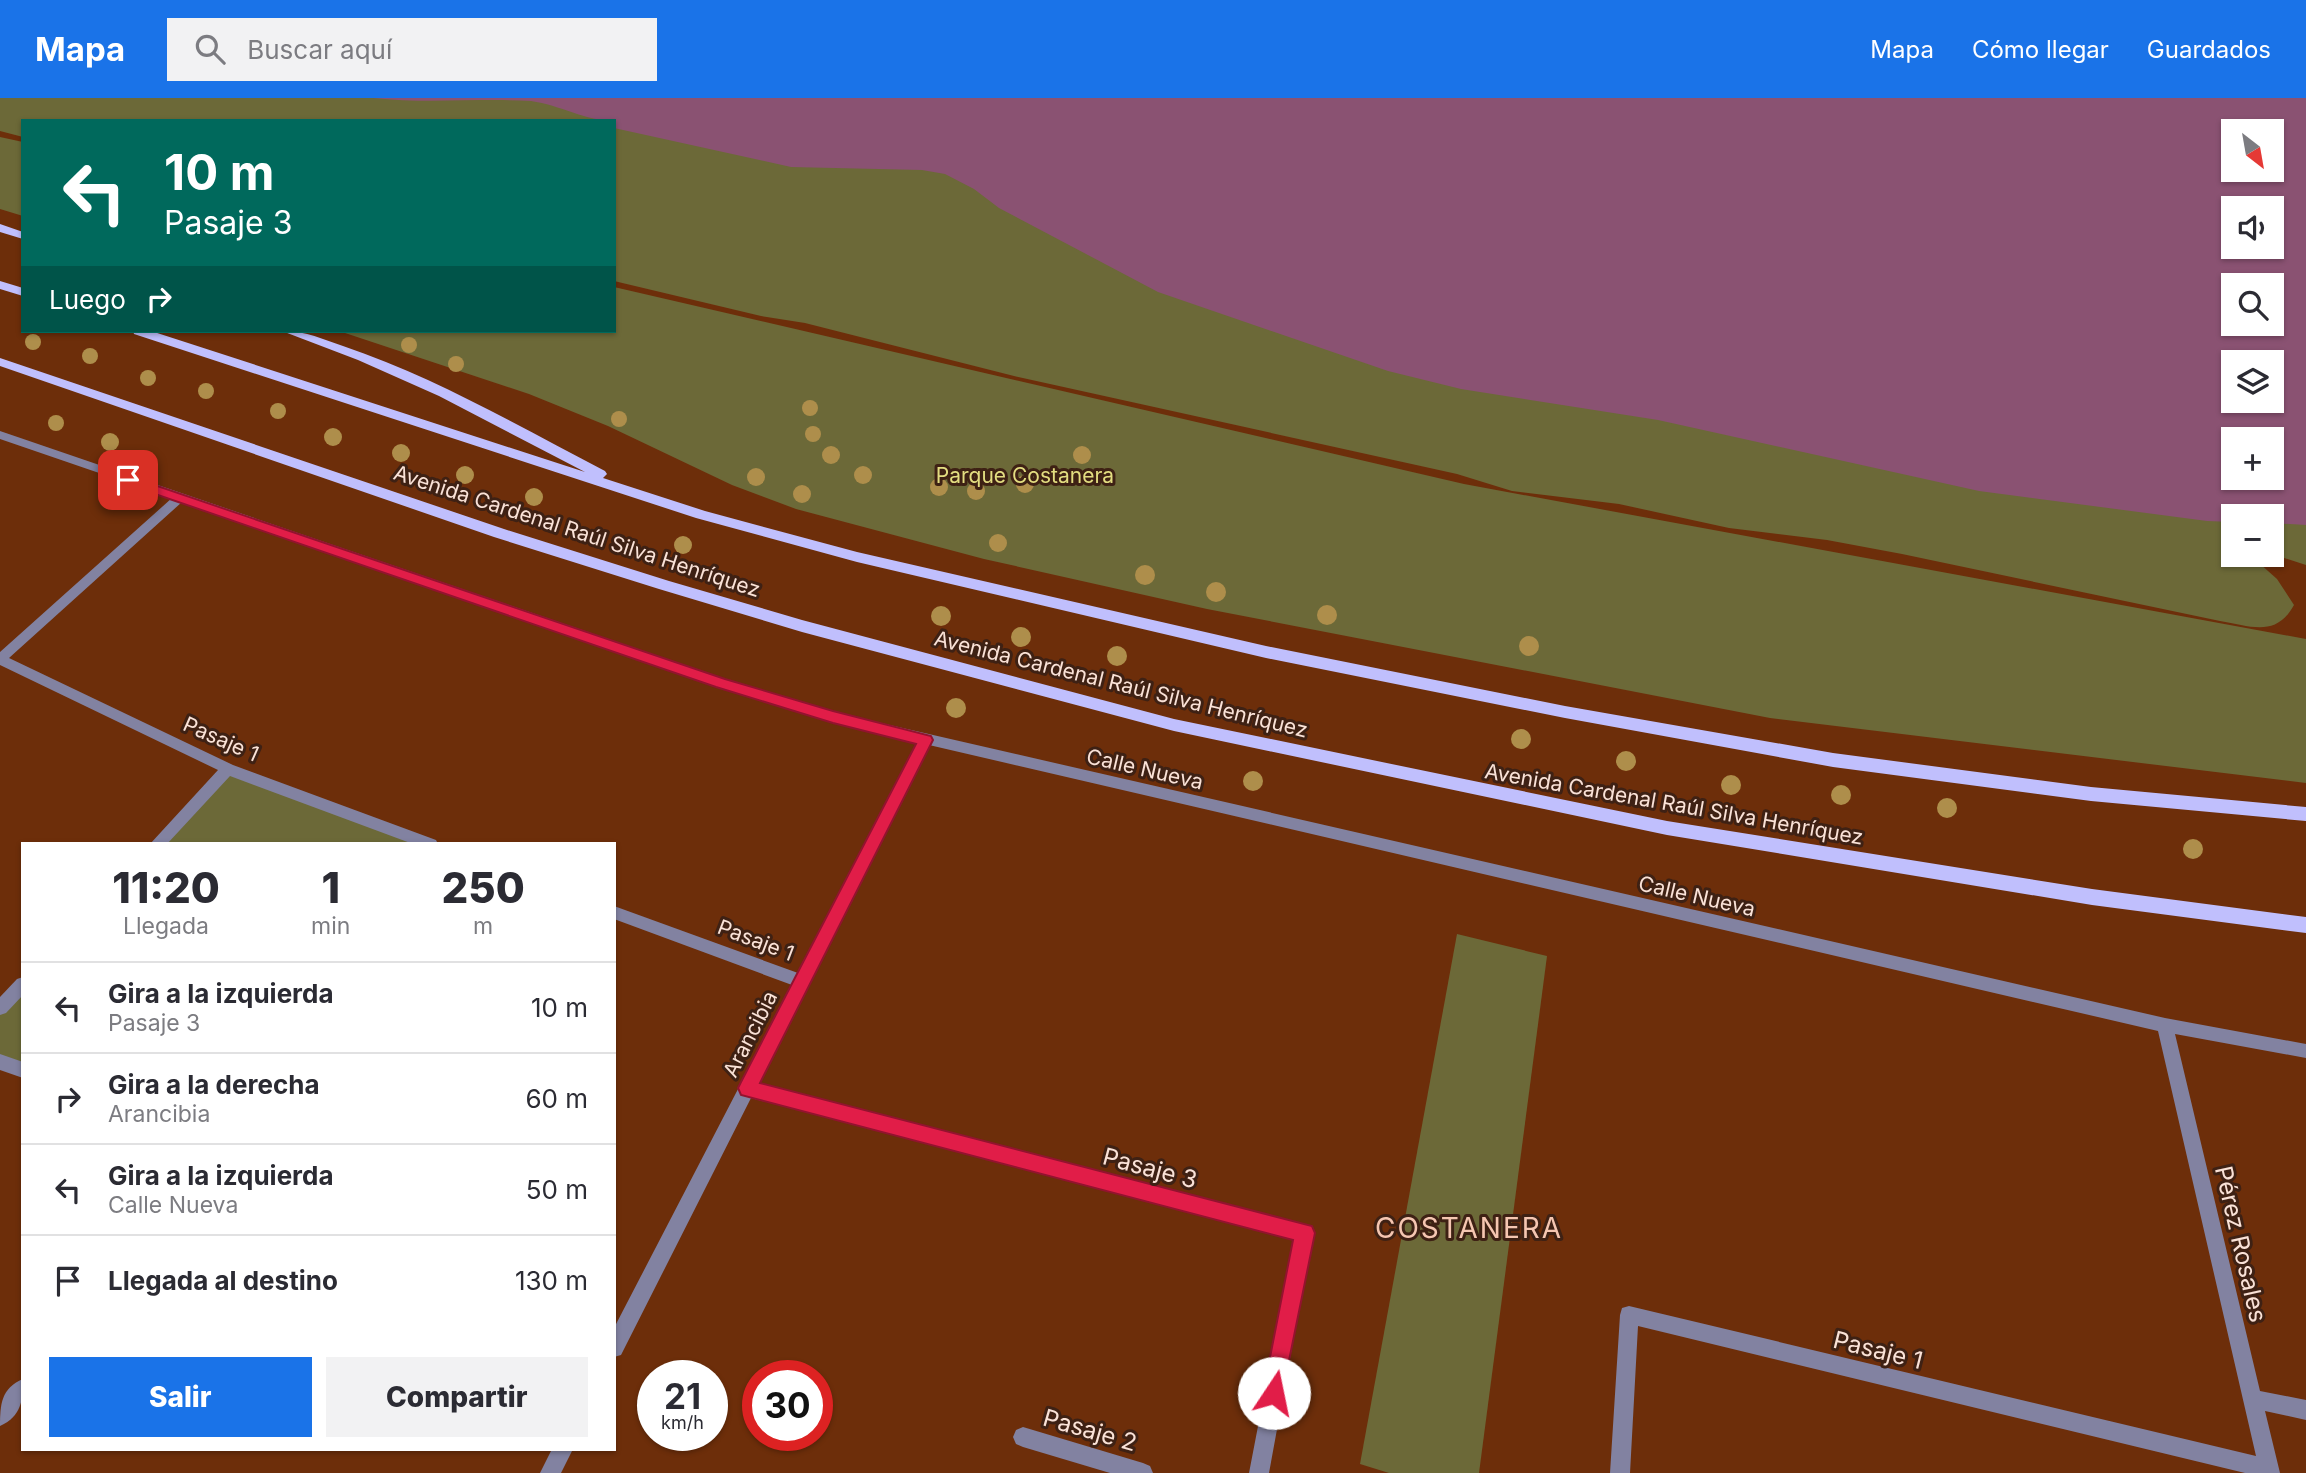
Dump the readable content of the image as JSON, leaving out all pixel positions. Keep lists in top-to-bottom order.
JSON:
{
  "streets": {
    "main road": ["Avenida Cardenal Raúl Silva Henríquez"],
    "street": [
      "Pasaje 1",
      "Calle Nueva",
      "Arancibia",
      "Pasaje 3",
      "Pérez Rosales",
      "Pasaje 2"
    ]
  },
  "crossings": [
    ["Pasaje 1", "Arancibia"],
    ["Pasaje 1", "Pérez Rosales"],
    ["Calle Nueva", "Arancibia"],
    ["Calle Nueva", "Pérez Rosales"],
    ["Arancibia", "Pasaje 3"]
  ],
  "districts": ["COSTANERA"],
  "parks": ["Parque Costanera"],
  "north": "bottom right",
  "page": {
    "header": "Mapa",
    "search": "Buscar aquí",
    "nav": ["Mapa", "Cómo llegar", "Guardados"],
    "map_buttons": ["+", "−"],
    "turn": ["10 m", "Pasaje 3"],
    "then": "Luego",
    "eta": [
      "11:20",
      "Llegada",
      "1",
      "min",
      "250",
      "m"
    ],
    "list": [
      {
        "name": "Gira a la izquierda",
        "note": "Pasaje 3",
        "value": "10 m"
      },
      {
        "name": "Gira a la derecha",
        "note": "Arancibia",
        "value": "60 m"
      },
      {
        "name": "Gira a la izquierda",
        "note": "Calle Nueva",
        "value": "50 m"
      },
      {
        "name": "Llegada al destino",
        "value": "130 m"
      }
    ],
    "buttons": ["Salir", "Compartir"],
    "speed": "21 km/h",
    "limit": "30"
  }
}
